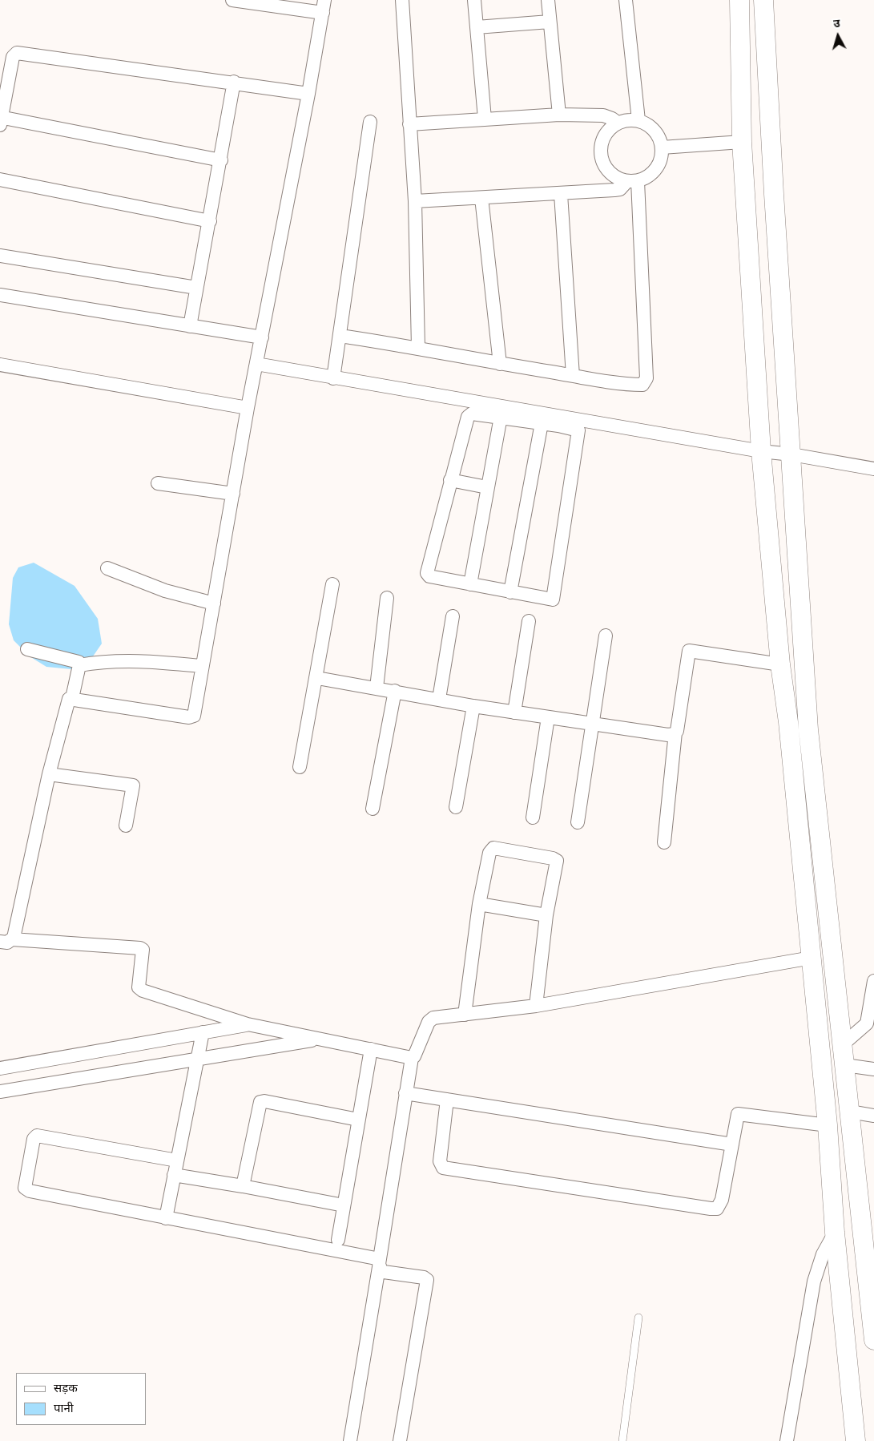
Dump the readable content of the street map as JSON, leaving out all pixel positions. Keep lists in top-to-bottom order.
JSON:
{
  "legend": ["सड़क", "पानी"],
  "north": "top"
}
